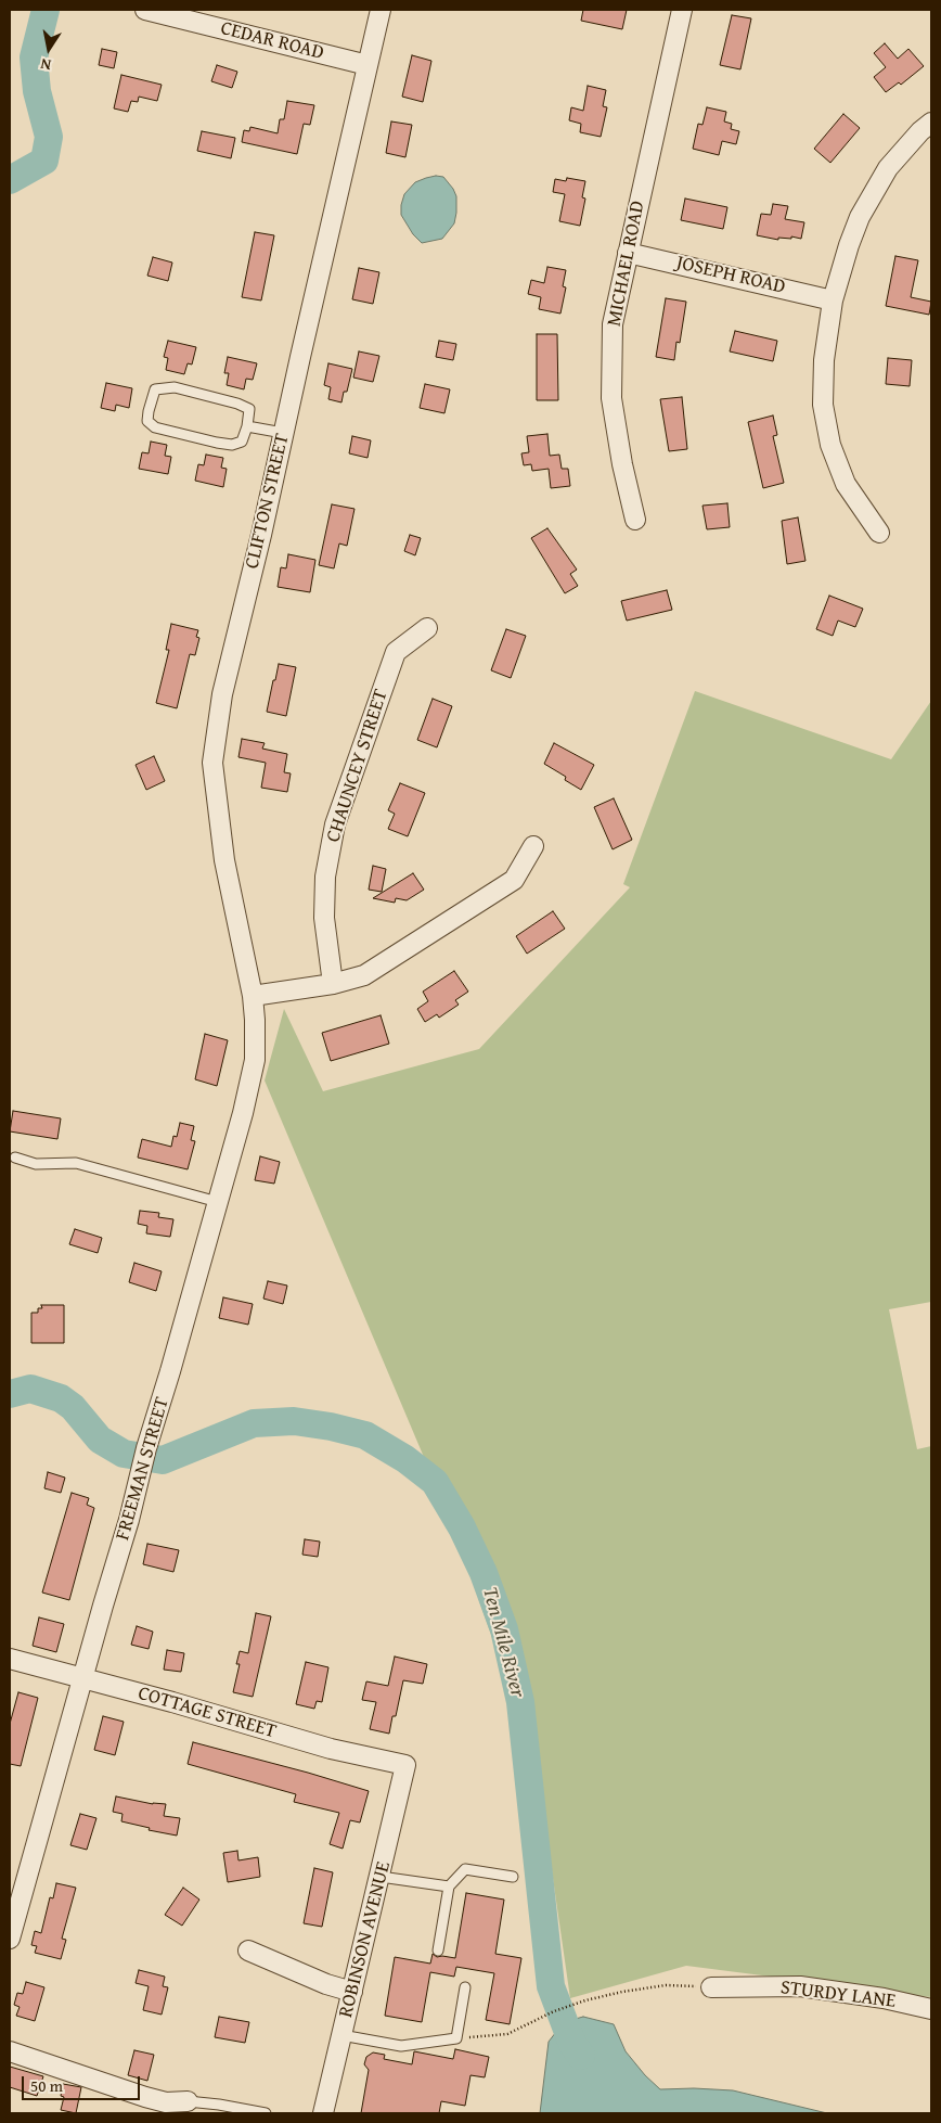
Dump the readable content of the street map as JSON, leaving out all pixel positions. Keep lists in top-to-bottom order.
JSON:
{
  "streets": {
    "street": [
      "CEDAR ROAD",
      "MICHAEL ROAD",
      "JOSEPH ROAD",
      "CLIFTON STREET",
      "CHAUNCEY STREET",
      "FREEMAN STREET",
      "COTTAGE STREET",
      "ROBINSON AVENUE",
      "STURDY LANE"
    ]
  },
  "crossings": [
    ["CEDAR ROAD", "CLIFTON STREET"],
    ["MICHAEL ROAD", "JOSEPH ROAD"],
    ["CLIFTON STREET", "FREEMAN STREET"],
    ["FREEMAN STREET", "COTTAGE STREET"],
    ["COTTAGE STREET", "ROBINSON AVENUE"]
  ],
  "water": ["Ten Mile River"],
  "scale_bar": "50 m",
  "north": "bottom"
}
